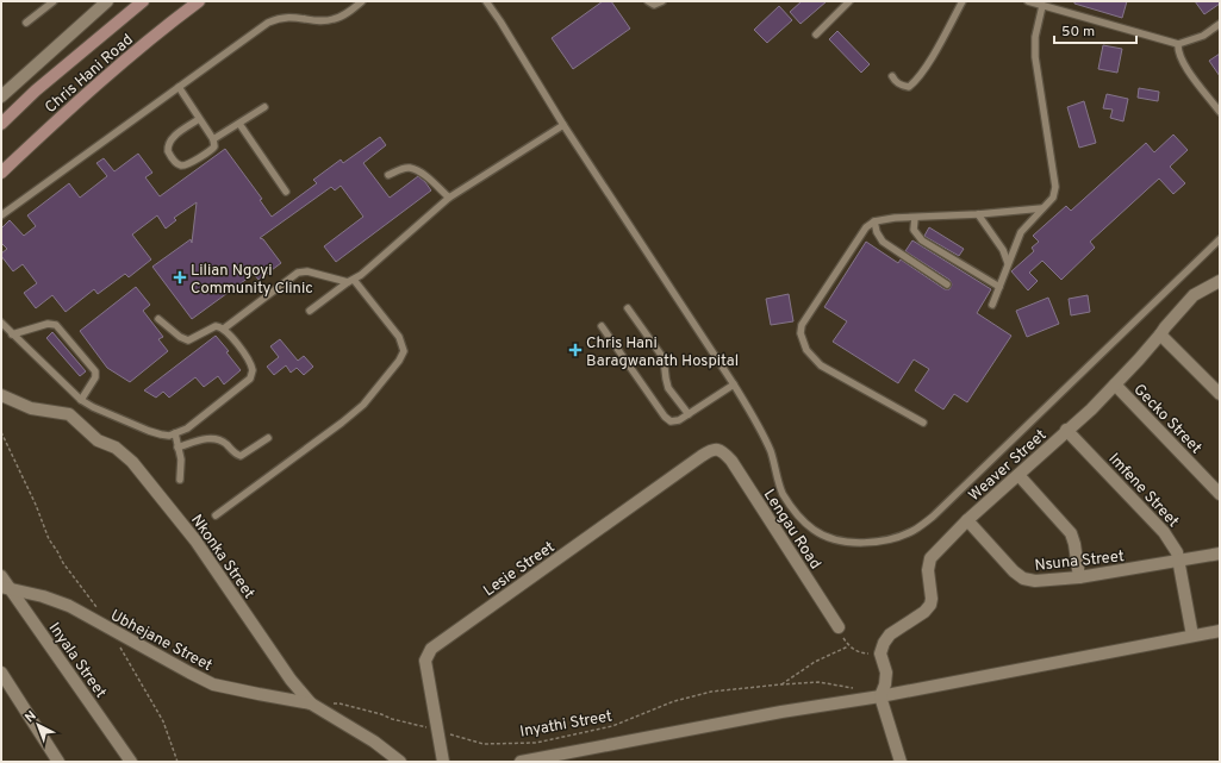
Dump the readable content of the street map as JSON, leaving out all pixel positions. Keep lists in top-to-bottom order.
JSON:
{
  "streets": {
    "main road": ["Chris Hani Road"],
    "street": [
      "Gecko Street",
      "Weaver Street",
      "Imfene Street",
      "Lengau Road",
      "Nkonka Street",
      "Nsuna Street",
      "Lesie Street",
      "Ubhejane Street",
      "Inyala Street"
    ],
    "path": ["Inyathi Street"]
  },
  "crossings": [
    ["Gecko Street", "Weaver Street"],
    ["Weaver Street", "Imfene Street"],
    ["Weaver Street", "Nsuna Street"],
    ["Imfene Street", "Nsuna Street"],
    ["Lengau Road", "Lesie Street"],
    ["Nkonka Street", "Ubhejane Street"],
    ["Lesie Street", "Inyathi Street"],
    ["Ubhejane Street", "Inyala Street"]
  ],
  "places": {
    "health": ["Lilian Ngoyi Community Clinic", "Chris Hani Baragwanath Hospital"]
  },
  "scale_bar": "50 m",
  "north": "top left"
}
